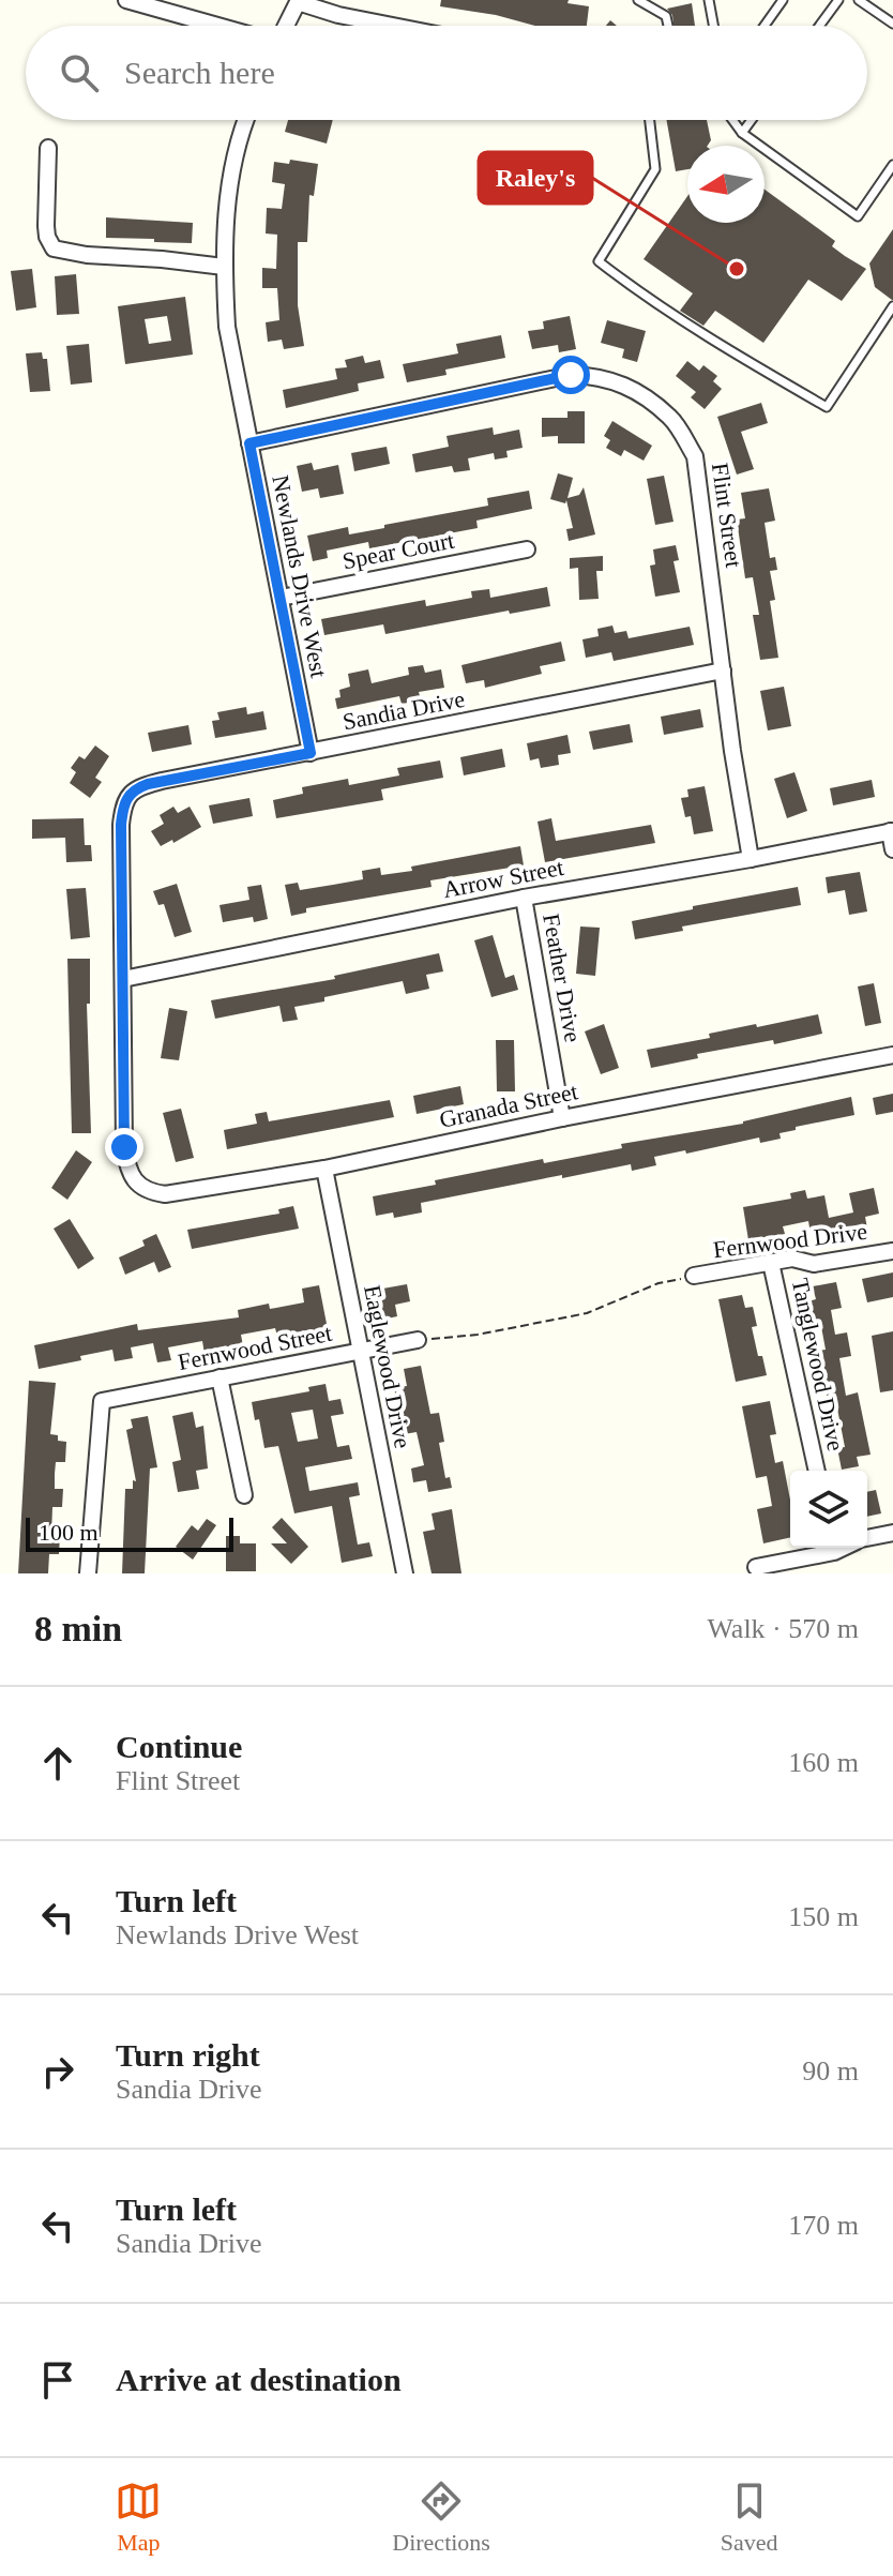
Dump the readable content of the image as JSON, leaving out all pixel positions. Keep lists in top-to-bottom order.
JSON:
{
  "streets": {
    "street": [
      "Flint Street",
      "Spear Court",
      "Newlands Drive West",
      "Sandia Drive",
      "Arrow Street",
      "Feather Drive",
      "Granada Street",
      "Fernwood Drive",
      "Fernwood Street",
      "Tanglewood Drive",
      "Eaglewood Drive"
    ]
  },
  "crossings": [
    ["Flint Street", "Newlands Drive West"],
    ["Flint Street", "Sandia Drive"],
    ["Flint Street", "Arrow Street"],
    ["Spear Court", "Newlands Drive West"],
    ["Newlands Drive West", "Sandia Drive"],
    ["Sandia Drive", "Arrow Street"],
    ["Sandia Drive", "Granada Street"],
    ["Arrow Street", "Feather Drive"],
    ["Feather Drive", "Granada Street"],
    ["Granada Street", "Eaglewood Drive"],
    ["Fernwood Drive", "Tanglewood Drive"],
    ["Fernwood Street", "Eaglewood Drive"]
  ],
  "places": ["Raley's"],
  "scale_bar": "100 m",
  "north": "left",
  "page": {
    "search": "Search here",
    "scale": "100 m",
    "heading": ["8 min", "Walk · 570 m"],
    "list": [
      ["Continue", "Flint Street", "160 m"],
      ["Turn left", "Newlands Drive West", "150 m"],
      ["Turn right", "Sandia Drive", "90 m"],
      ["Turn left", "Sandia Drive", "170 m"],
      "Arrive at destination"
    ],
    "nav": ["Map", "Directions", "Saved"]
  }
}
